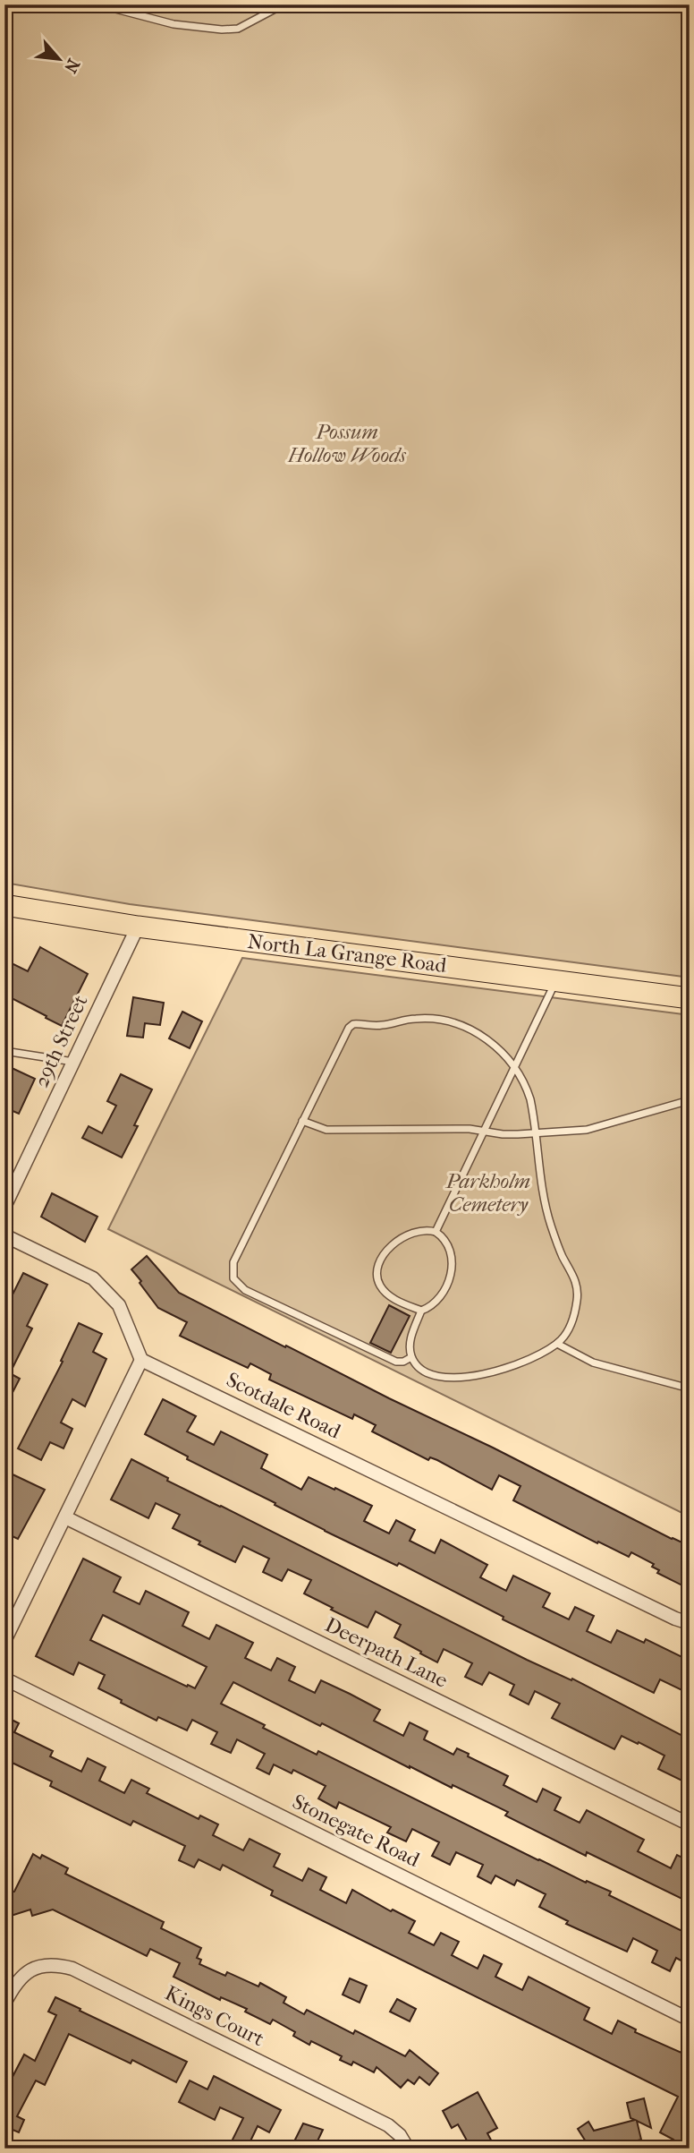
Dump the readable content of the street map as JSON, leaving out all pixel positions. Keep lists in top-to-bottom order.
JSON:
{
  "streets": {
    "main road": ["North La Grange Road"],
    "street": [
      "29th Street",
      "Scotdale Road",
      "Deerpath Lane",
      "Stonegate Road",
      "Kings Court"
    ]
  },
  "crossings": [
    ["North La Grange Road", "29th Street"]
  ],
  "parks": ["Possum Hollow Woods", "Parkholm Cemetery"],
  "north": "bottom right"
}
